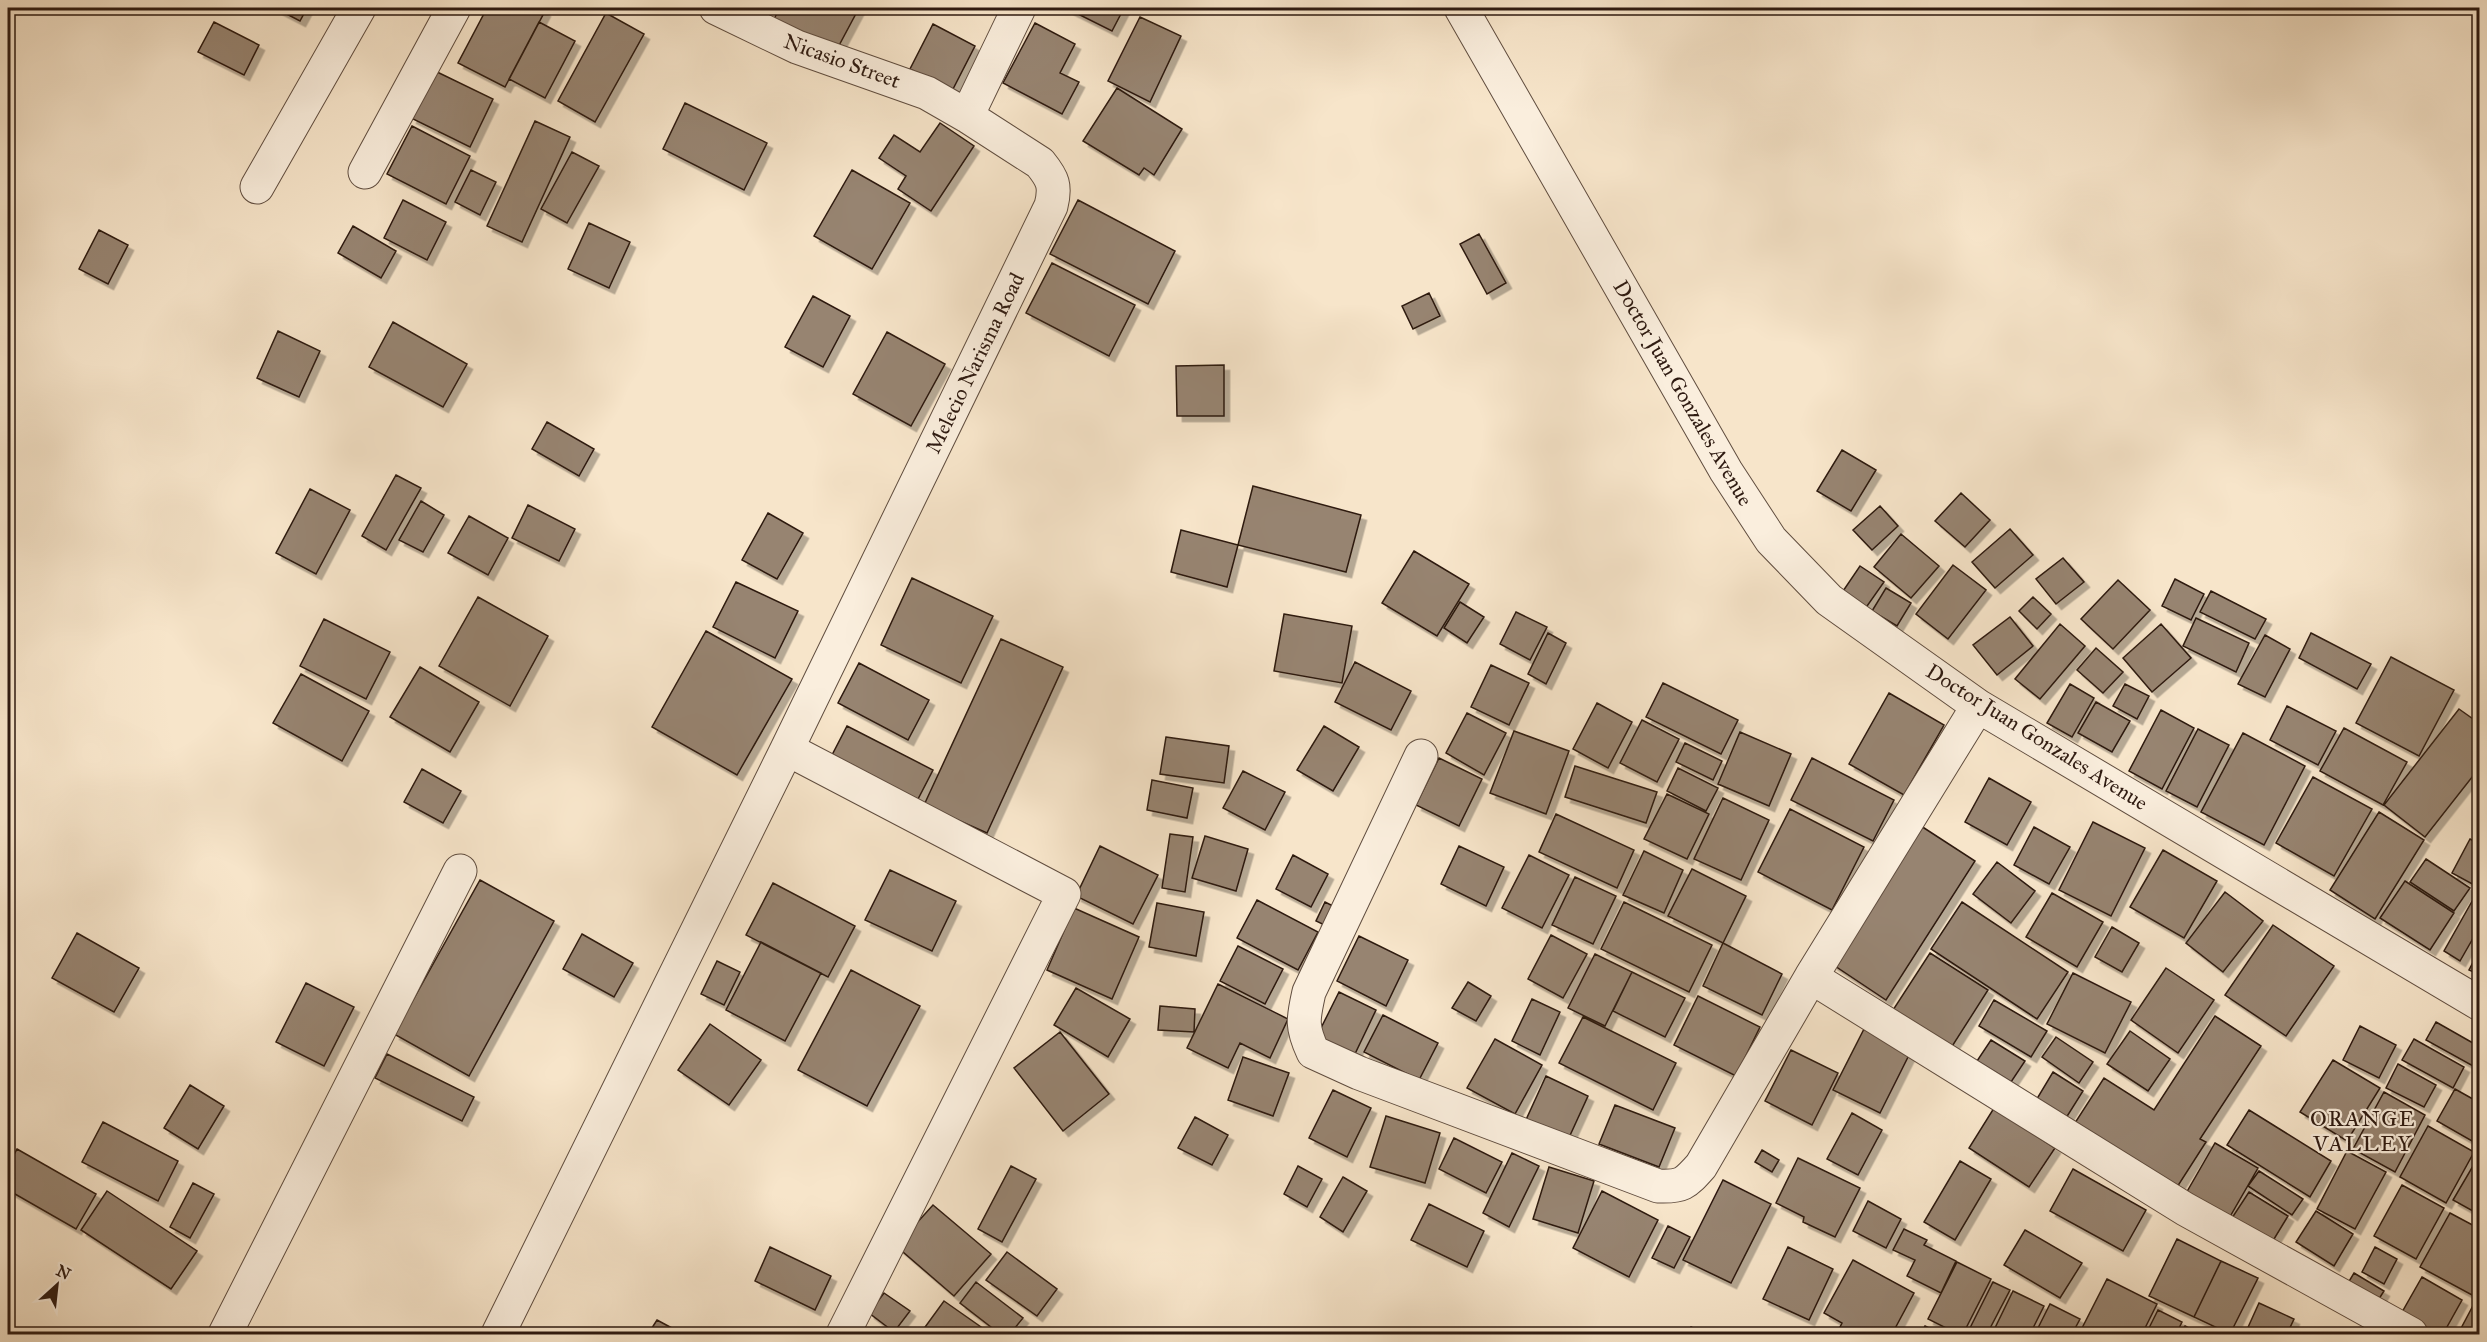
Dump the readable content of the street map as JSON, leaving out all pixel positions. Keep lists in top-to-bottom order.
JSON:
{
  "streets": {
    "street": ["Nicasio Street", "Melecio Narisma Road", "Doctor Juan Gonzales Avenue"]
  },
  "crossings": [
    ["Nicasio Street", "Melecio Narisma Road"]
  ],
  "districts": ["ORANGE VALLEY"],
  "north": "top right"
}
